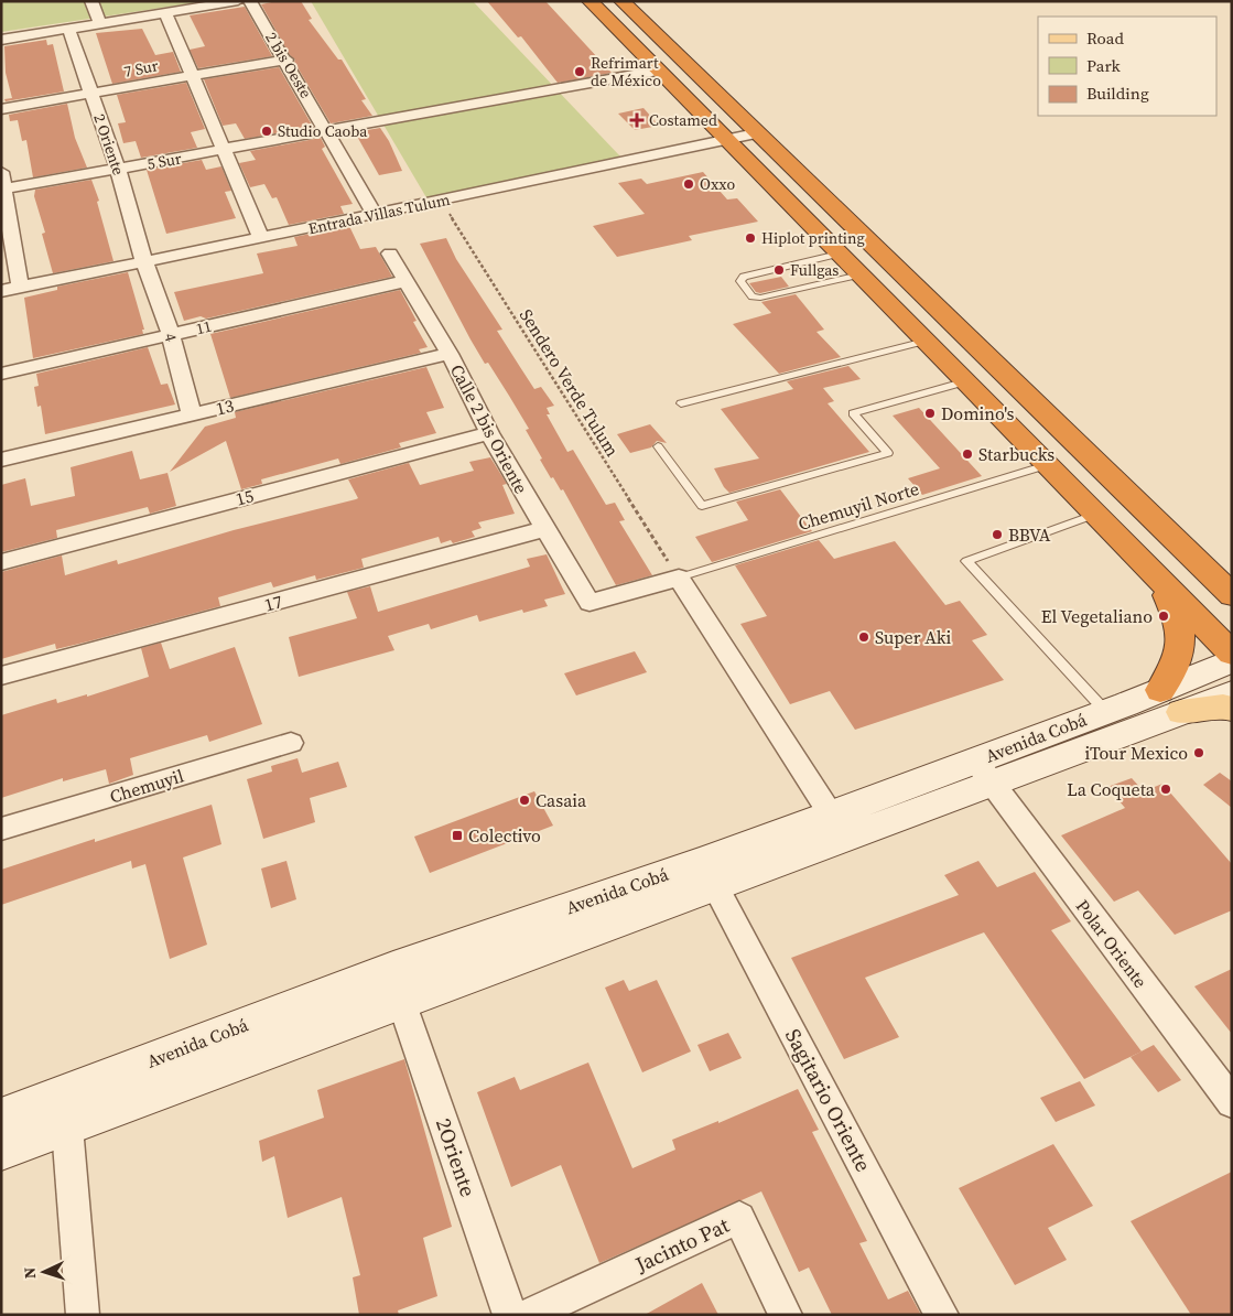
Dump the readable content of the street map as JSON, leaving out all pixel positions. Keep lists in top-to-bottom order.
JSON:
{
  "streets": {
    "main road": ["Avenida Cobá"],
    "street": [
      "2 bis Oeste",
      "7 Sur",
      "2 Oriente",
      "5 Sur",
      "Entrada Villas Tulum",
      "11",
      "4",
      "13",
      "Calle 2 bis Oriente",
      "15",
      "17",
      "Chemuyil",
      "Polar Oriente",
      "Sagitario Oriente",
      "2Oriente",
      "Jacinto Pat"
    ],
    "lane": ["Chemuyil Norte"],
    "path": ["Sendero Verde Tulum"]
  },
  "crossings": [
    ["2 bis Oeste", "7 Sur"],
    ["2 bis Oeste", "5 Sur"],
    ["2 bis Oeste", "Entrada Villas Tulum"],
    ["7 Sur", "2 Oriente"],
    ["2 Oriente", "5 Sur"],
    ["2 Oriente", "Entrada Villas Tulum"],
    ["2 Oriente", "4"],
    ["Entrada Villas Tulum", "4"],
    ["Entrada Villas Tulum", "Sendero Verde Tulum"],
    ["11", "4"],
    ["11", "Calle 2 bis Oriente"],
    ["4", "13"],
    ["Sendero Verde Tulum", "Calle 2 bis Oriente"],
    ["Sendero Verde Tulum", "Chemuyil Norte"],
    ["13", "Calle 2 bis Oriente"],
    ["Calle 2 bis Oriente", "15"],
    ["Calle 2 bis Oriente", "Chemuyil Norte"],
    ["Calle 2 bis Oriente", "17"],
    ["Avenida Cobá", "Polar Oriente"],
    ["Avenida Cobá", "Sagitario Oriente"],
    ["Avenida Cobá", "2Oriente"]
  ],
  "places": {
    "other": [
      "Refrimart de México",
      "Studio Caoba",
      "Oxxo",
      "Hiplot printing",
      "Fullgas",
      "Domino's",
      "Starbucks",
      "BBVA",
      "El Vegetaliano",
      "Super Aki",
      "iTour Mexico",
      "La Coqueta",
      "Casaia"
    ],
    "health": ["Costamed"],
    "transit": ["Colectivo"]
  },
  "legend": ["Road", "Park", "Building"],
  "north": "left"
}
